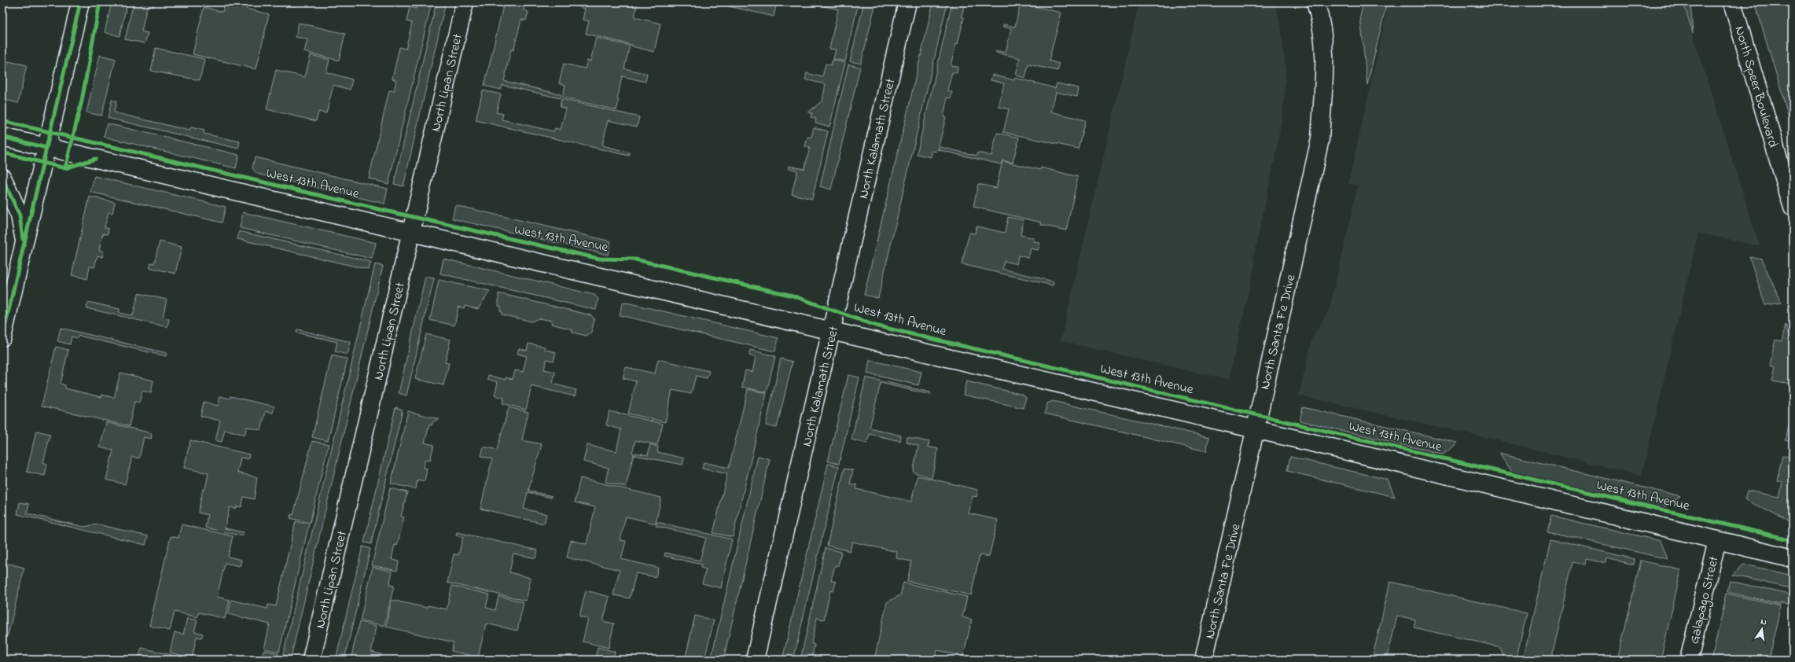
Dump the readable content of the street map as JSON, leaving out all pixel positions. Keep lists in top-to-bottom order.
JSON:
{
  "streets": {
    "main road": [
      "North Lipan Street",
      "North Speer Boulevard",
      "North Kalamath Street",
      "West 13th Avenue",
      "North Santa Fe Drive",
      "Galapago Street"
    ]
  },
  "crossings": [
    ["North Lipan Street", "West 13th Avenue"],
    ["North Kalamath Street", "West 13th Avenue"],
    ["West 13th Avenue", "North Santa Fe Drive"],
    ["West 13th Avenue", "Galapago Street"]
  ],
  "north": "top"
}
